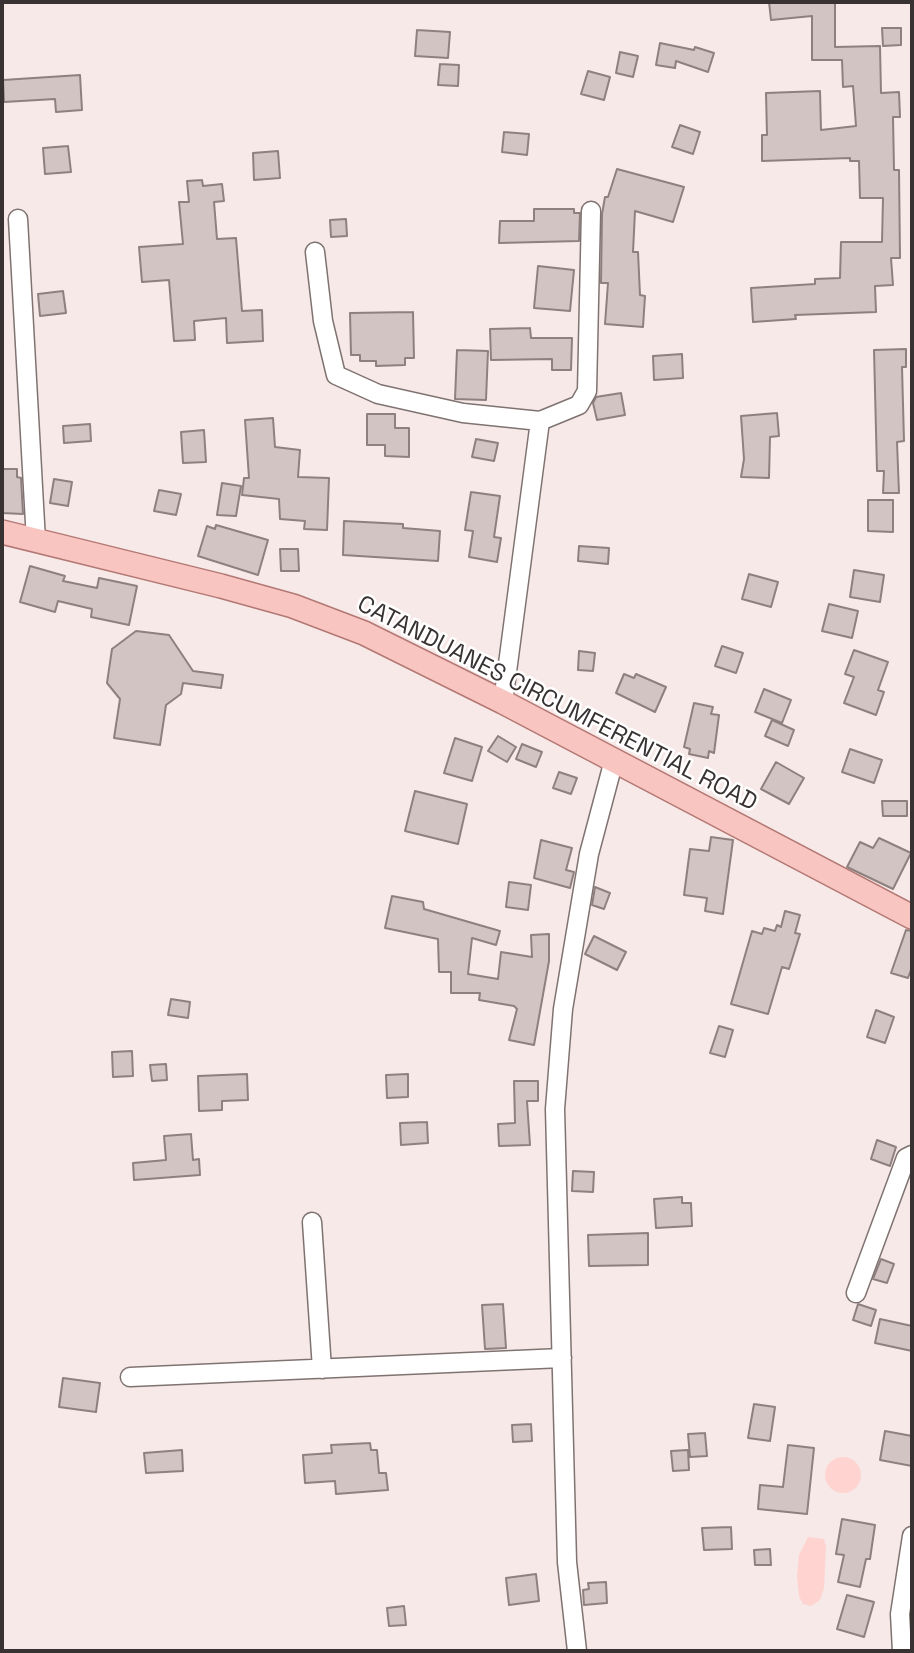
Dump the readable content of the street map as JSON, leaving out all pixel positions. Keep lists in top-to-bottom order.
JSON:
{
  "streets": {
    "main road": ["CATANDUANES CIRCUMFERENTIAL ROAD"]
  }
}
